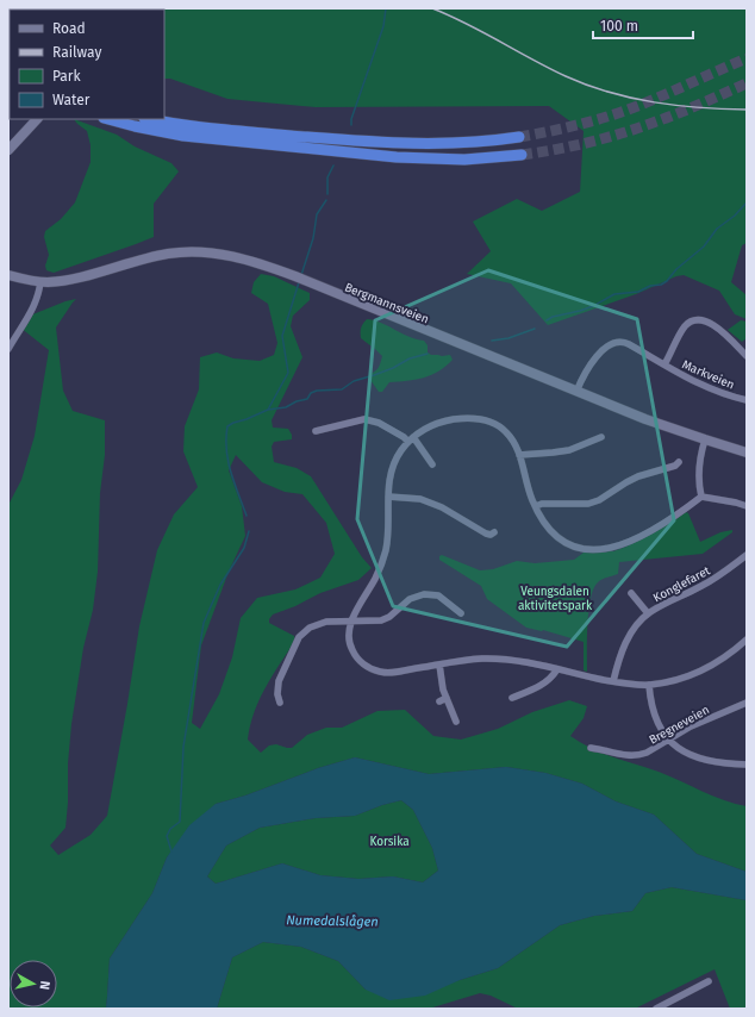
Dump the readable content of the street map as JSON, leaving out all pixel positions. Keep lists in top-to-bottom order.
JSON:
{
  "streets": {
    "main road": ["Bergmannsveien"],
    "street": ["Markveien", "Konglefaret", "Bregneveien"]
  },
  "crossings": [
    ["Bergmannsveien", "Markveien"]
  ],
  "water": ["Numedalslågen"],
  "parks": ["Veungsdalen aktivitetspark", "Korsika"],
  "legend": [
    "Road",
    "Railway",
    "Park",
    "Water"
  ],
  "scale_bar": "100 m",
  "north": "right"
}
